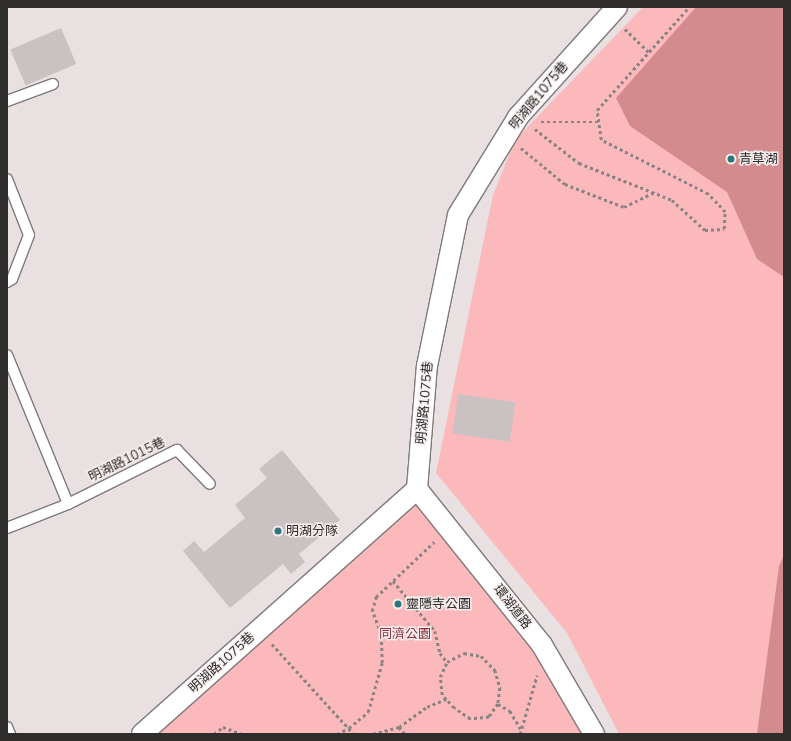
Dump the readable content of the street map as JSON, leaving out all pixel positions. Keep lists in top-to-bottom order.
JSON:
{
  "streets": {
    "street": ["明湖路1075巷", "環湖道路"],
    "lane": ["明湖路1015巷"]
  },
  "crossings": [
    ["明湖路1075巷", "環湖道路"]
  ],
  "parks": ["同濟公園"],
  "places": ["青草湖", "明湖分隊", "靈隱寺公園"]
}
